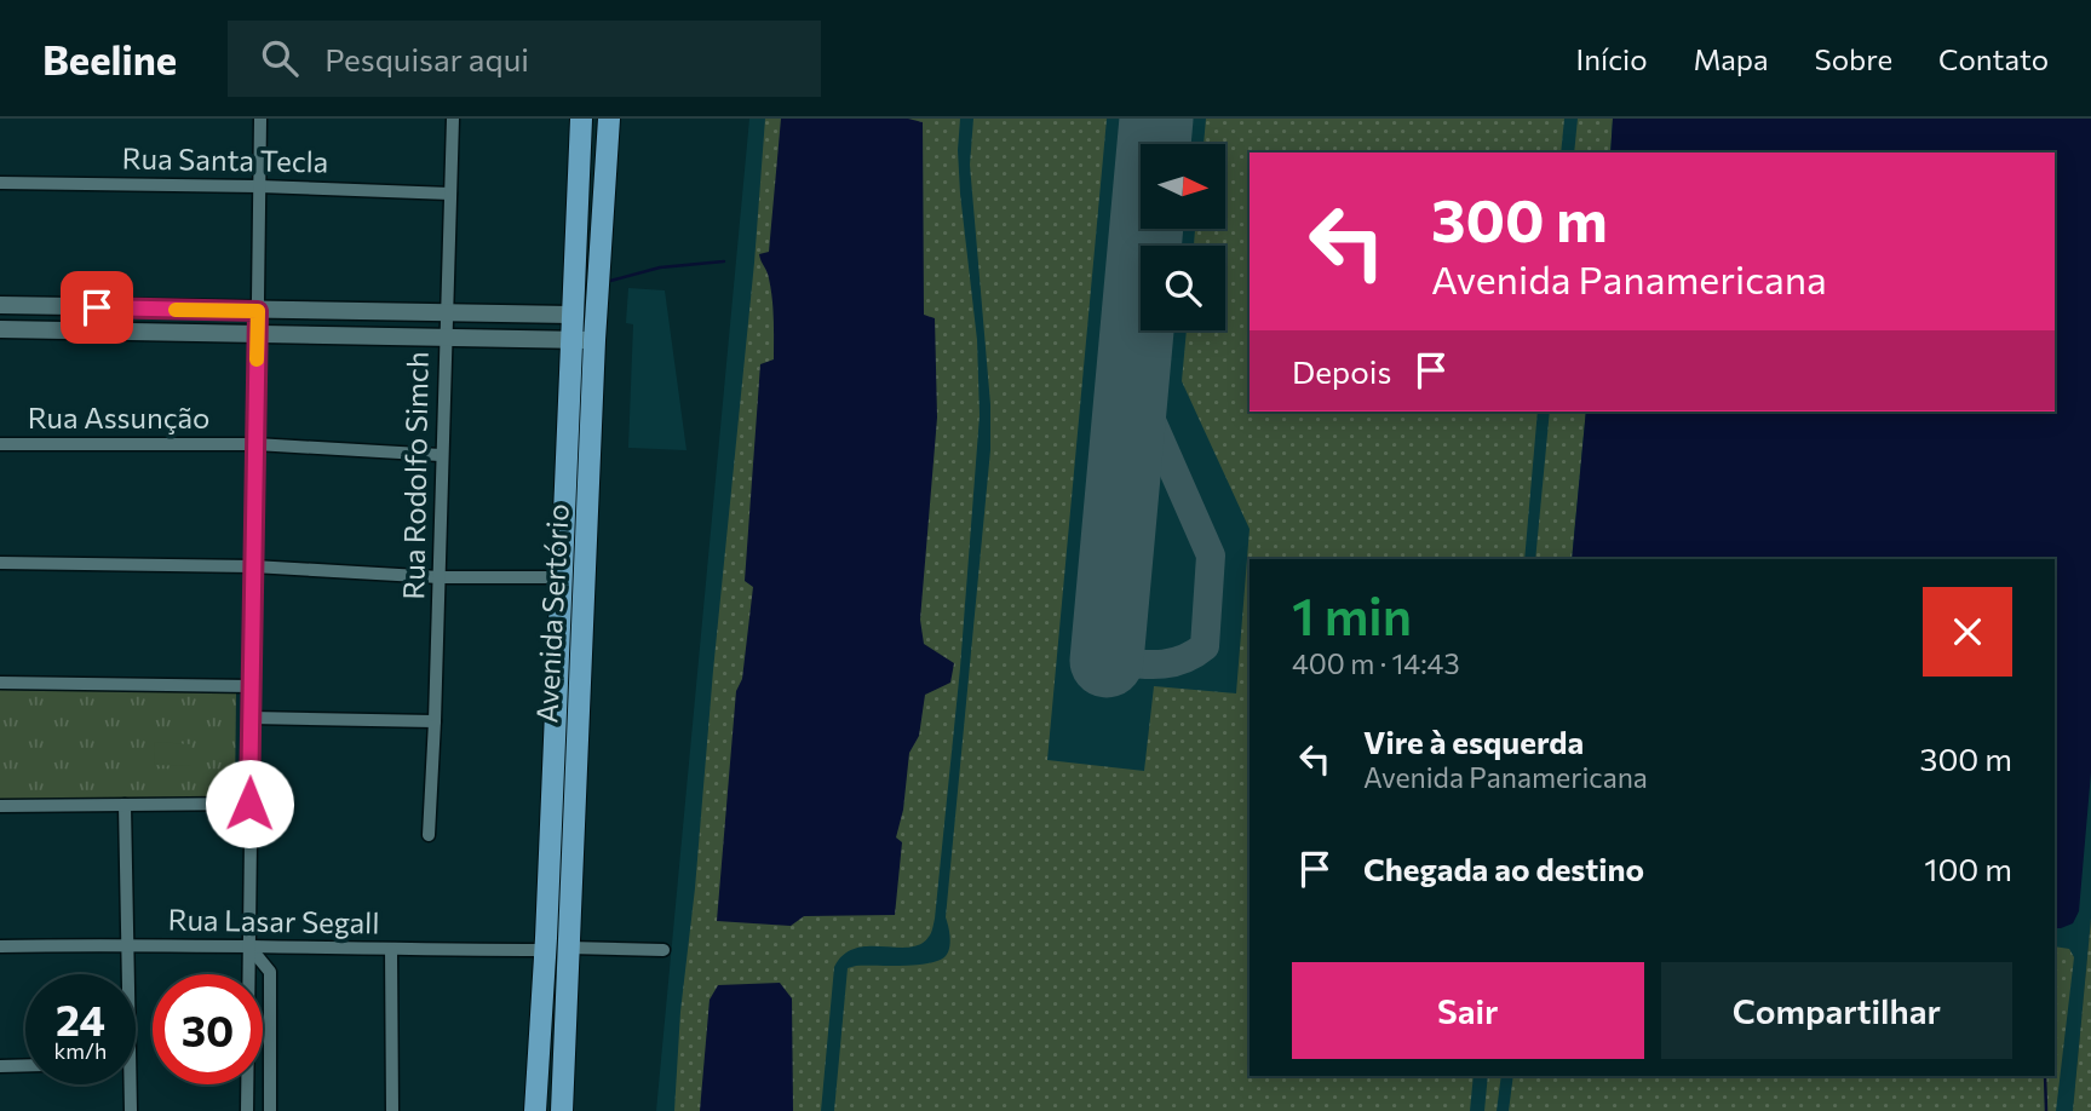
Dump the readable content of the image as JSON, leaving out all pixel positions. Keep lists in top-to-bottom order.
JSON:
{
  "streets": {
    "main road": ["Avenida Sertório"],
    "street": [
      "Rua Santa Tecla",
      "Rua Assunção",
      "Rua Rodolfo Simch",
      "Rua Lasar Segall"
    ]
  },
  "crossings": [
    ["Rua Santa Tecla", "Rua Rodolfo Simch"],
    ["Rua Assunção", "Rua Rodolfo Simch"],
    ["Avenida Sertório", "Rua Lasar Segall"]
  ],
  "north": "right",
  "page": {
    "header": "Beeline",
    "search": "Pesquisar aqui",
    "nav": [
      "Início",
      "Mapa",
      "Sobre",
      "Contato"
    ],
    "turn": ["300 m", "Avenida Panamericana"],
    "then": "Depois",
    "heading": ["1 min", "400 m · 14:43"],
    "list": [
      {
        "name": "Vire à esquerda",
        "note": "Avenida Panamericana",
        "value": "300 m"
      },
      {
        "name": "Chegada ao destino",
        "value": "100 m"
      }
    ],
    "buttons": ["Sair", "Compartilhar"],
    "speed": "24 km/h",
    "limit": "30"
  }
}
